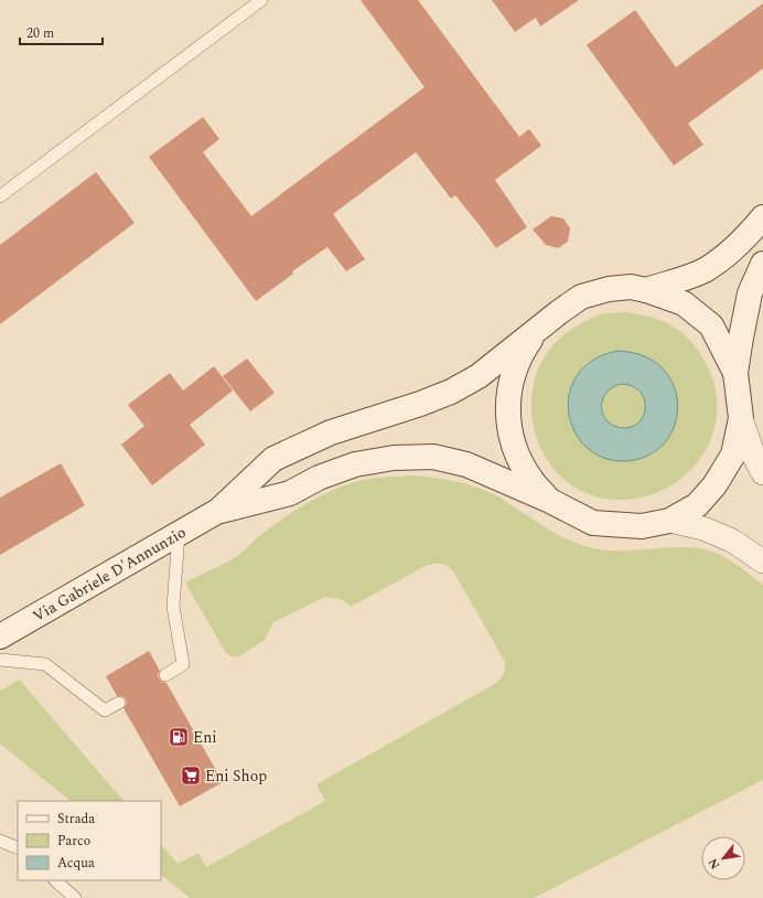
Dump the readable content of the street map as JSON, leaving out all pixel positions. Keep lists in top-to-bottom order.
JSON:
{
  "streets": {
    "main road": ["Via Gabriele D'Annunzio"]
  },
  "places": {
    "fuel station": ["Eni"],
    "supermarket": ["Eni Shop"]
  },
  "legend": ["Strada", "Parco", "Acqua"],
  "scale_bar": "20 m",
  "north": "bottom left"
}
